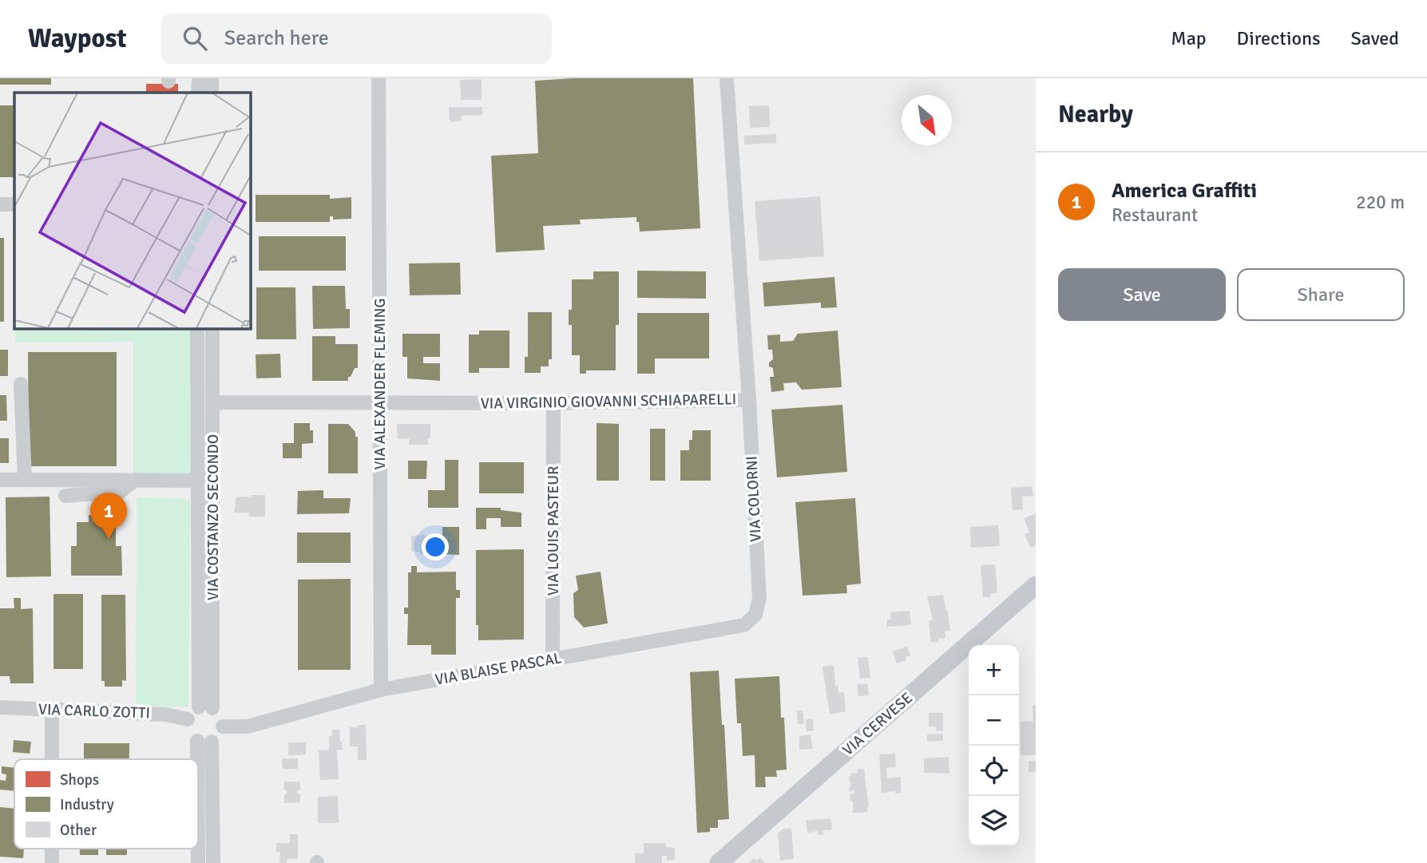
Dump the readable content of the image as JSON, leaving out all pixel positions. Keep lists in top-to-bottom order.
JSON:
{
  "streets": {
    "main road": ["VIA CERVESE"],
    "street": [
      "VIA ALEXANDER FLEMING",
      "VIA VIRGINIO GIOVANNI SCHIAPARELLI",
      "VIA COLORNI",
      "VIA COSTANZO SECONDO",
      "VIA LOUIS PASTEUR",
      "VIA BLAISE PASCAL",
      "VIA CARLO ZOTTI"
    ]
  },
  "crossings": [
    ["VIA ALEXANDER FLEMING", "VIA VIRGINIO GIOVANNI SCHIAPARELLI"],
    ["VIA ALEXANDER FLEMING", "VIA BLAISE PASCAL"],
    ["VIA VIRGINIO GIOVANNI SCHIAPARELLI", "VIA COLORNI"],
    ["VIA VIRGINIO GIOVANNI SCHIAPARELLI", "VIA COSTANZO SECONDO"],
    ["VIA VIRGINIO GIOVANNI SCHIAPARELLI", "VIA LOUIS PASTEUR"],
    ["VIA COLORNI", "VIA BLAISE PASCAL"],
    ["VIA COSTANZO SECONDO", "VIA BLAISE PASCAL"],
    ["VIA COSTANZO SECONDO", "VIA CARLO ZOTTI"],
    ["VIA LOUIS PASTEUR", "VIA BLAISE PASCAL"],
    ["VIA BLAISE PASCAL", "VIA CARLO ZOTTI"]
  ],
  "legend": ["Shops", "Industry", "Other"],
  "north": "bottom right",
  "page": {
    "header": "Waypost",
    "search": "Search here",
    "nav": ["Map", "Directions", "Saved"],
    "heading": "Nearby",
    "list": [
      {
        "mark": "1",
        "name": "America Graffiti",
        "note": "Restaurant",
        "value": "220 m"
      }
    ],
    "buttons": ["Save", "Share"],
    "pins": "1",
    "map_buttons": ["+", "−"]
  }
}
